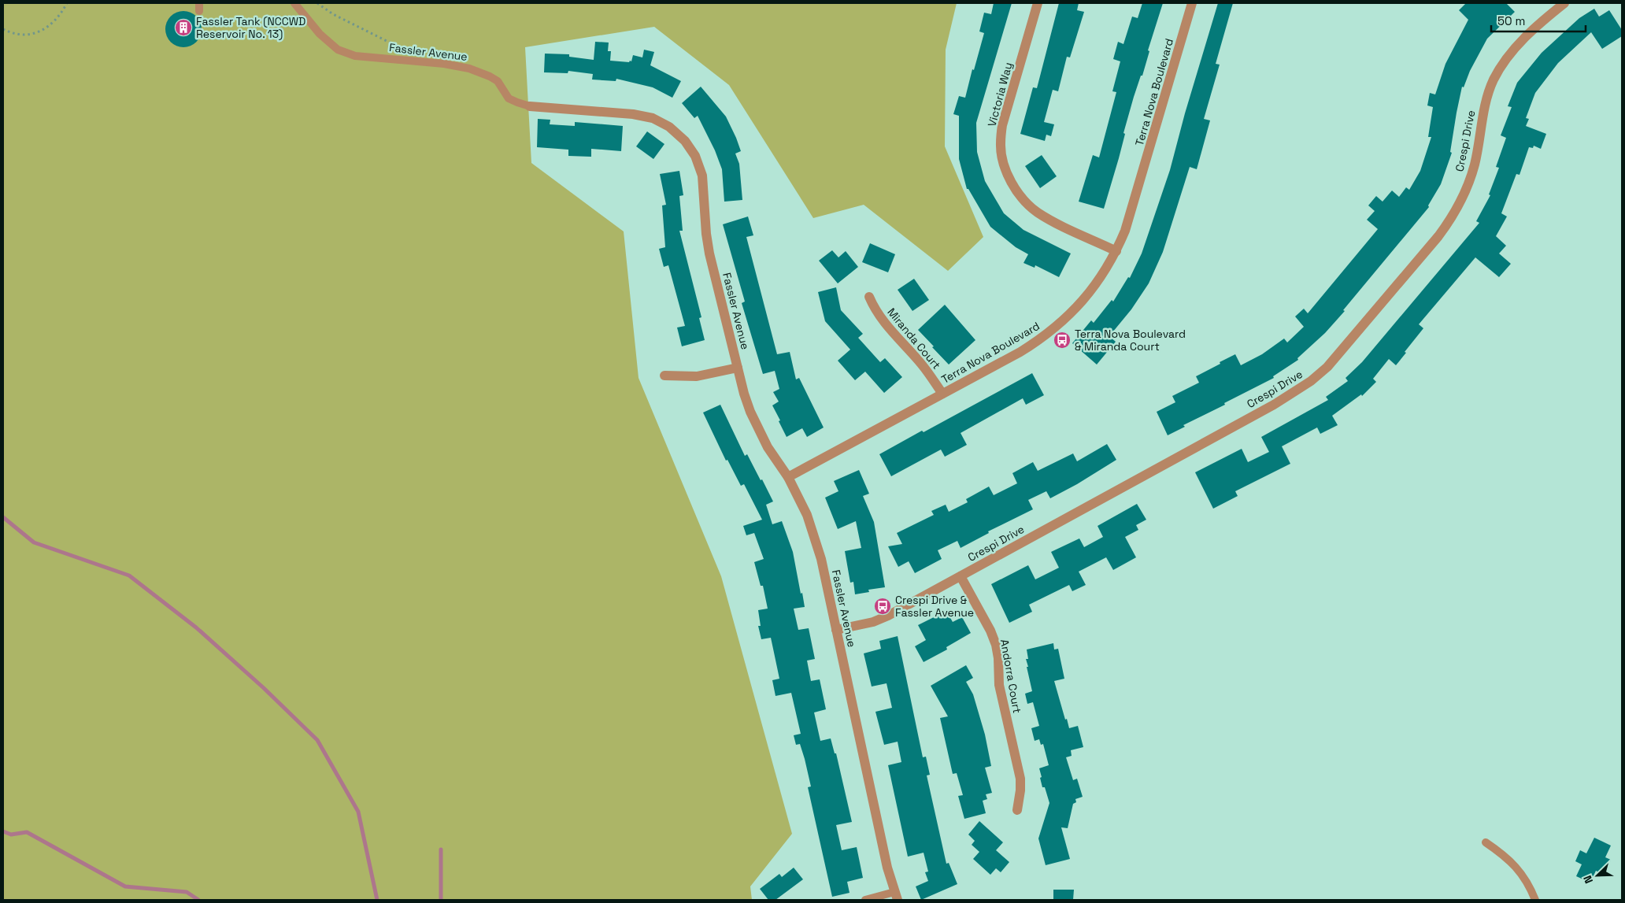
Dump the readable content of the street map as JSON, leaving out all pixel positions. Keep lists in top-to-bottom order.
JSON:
{
  "streets": {
    "street": [
      "Fassler Avenue",
      "Terra Nova Boulevard",
      "Victoria Way",
      "Crespi Drive",
      "Miranda Court",
      "Andorra Court"
    ]
  },
  "crossings": [
    ["Fassler Avenue", "Terra Nova Boulevard"],
    ["Fassler Avenue", "Crespi Drive"],
    ["Terra Nova Boulevard", "Victoria Way"],
    ["Terra Nova Boulevard", "Miranda Court"],
    ["Crespi Drive", "Andorra Court"]
  ],
  "places": {
    "building": ["Fassler Tank (NCCWD Reservoir No. 13)"],
    "bus stop": ["Terra Nova Boulevard & Miranda Court", "Crespi Drive & Fassler Avenue"]
  },
  "scale_bar": "50 m",
  "north": "bottom left"
}
